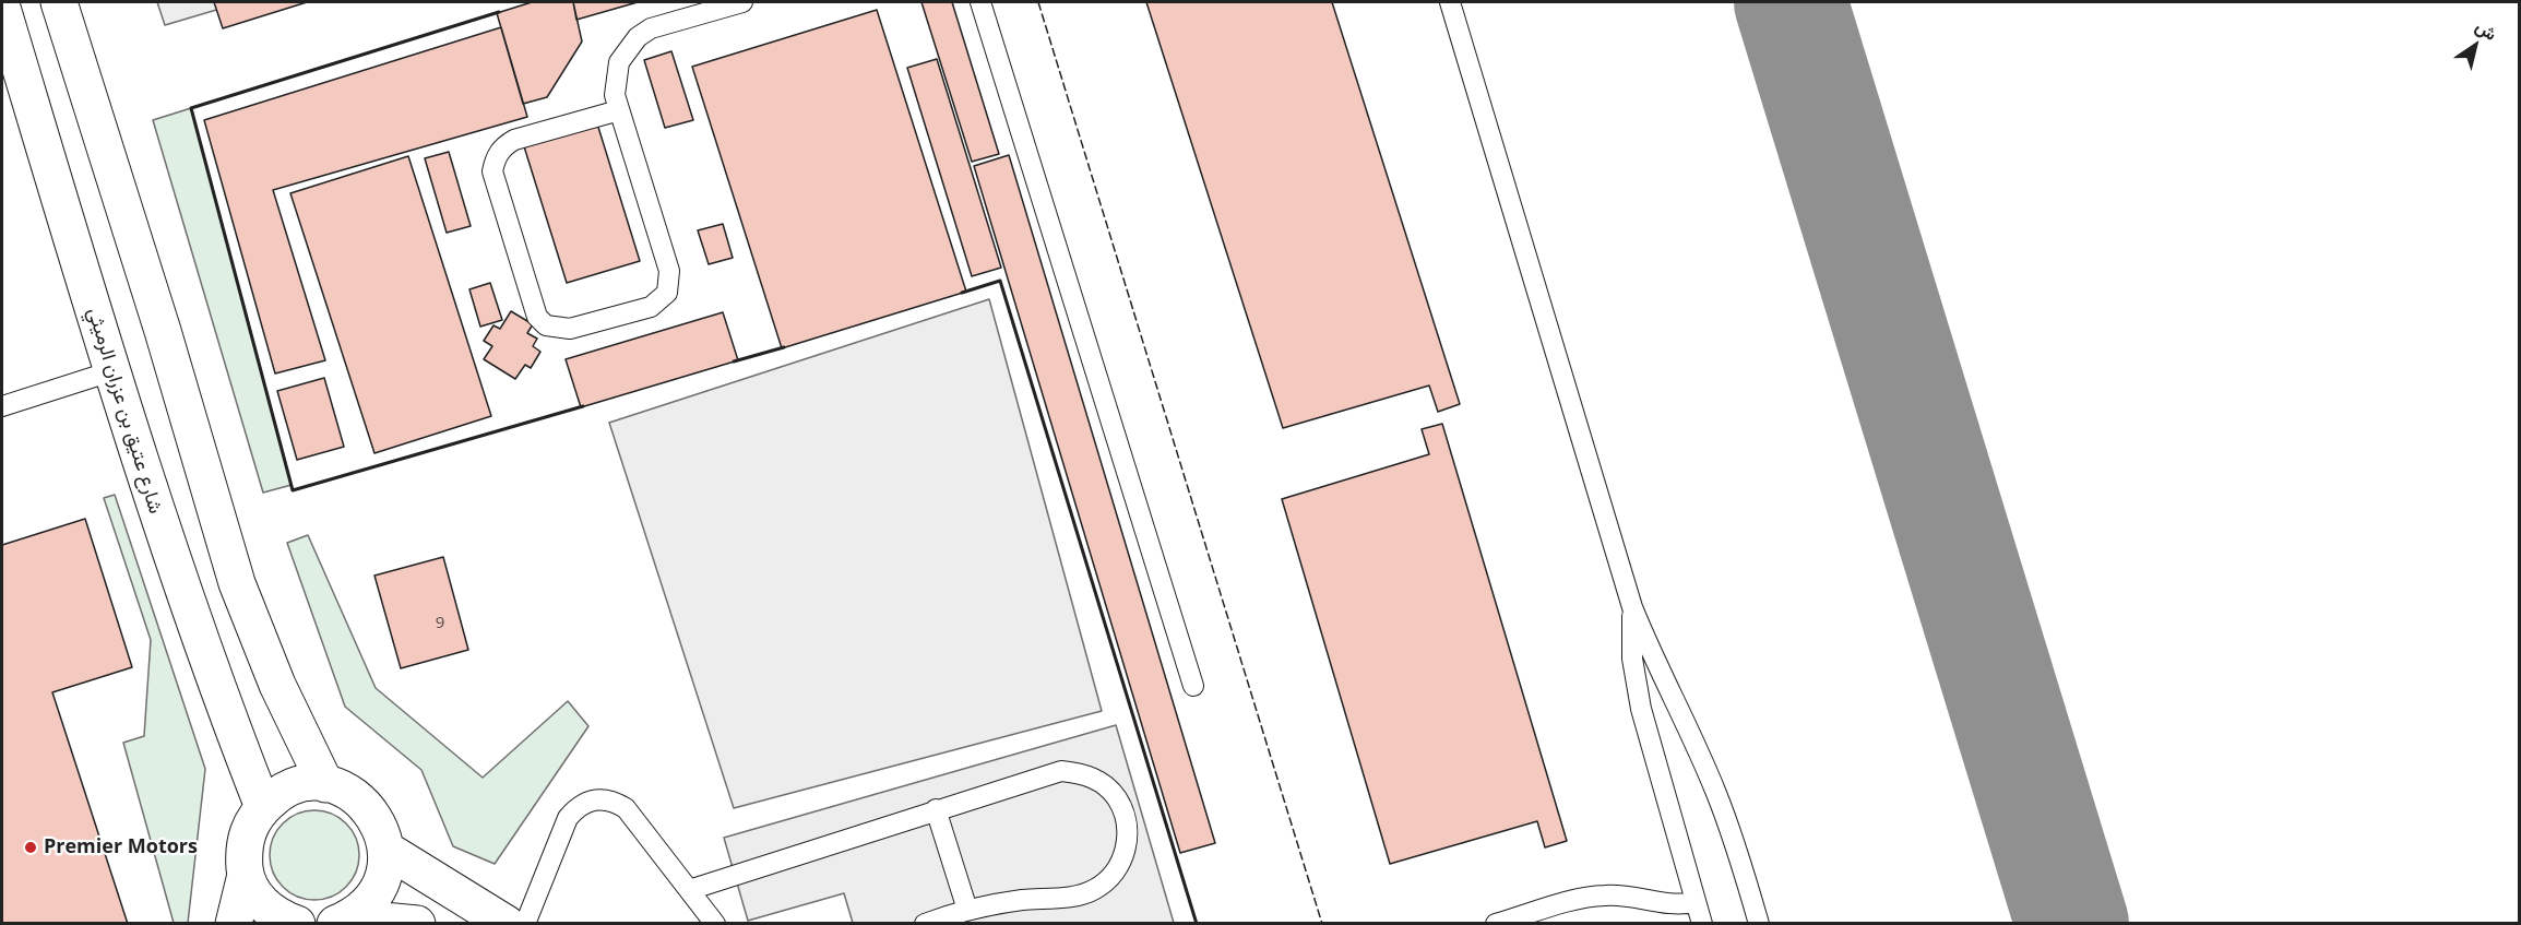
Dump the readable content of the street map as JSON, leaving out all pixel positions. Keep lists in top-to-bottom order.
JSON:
{
  "streets": {
    "street": ["شارع عتيق بن عزران الرميثي"]
  },
  "places": ["Premier Motors"],
  "house_numbers": ["9"],
  "north": "top right"
}
